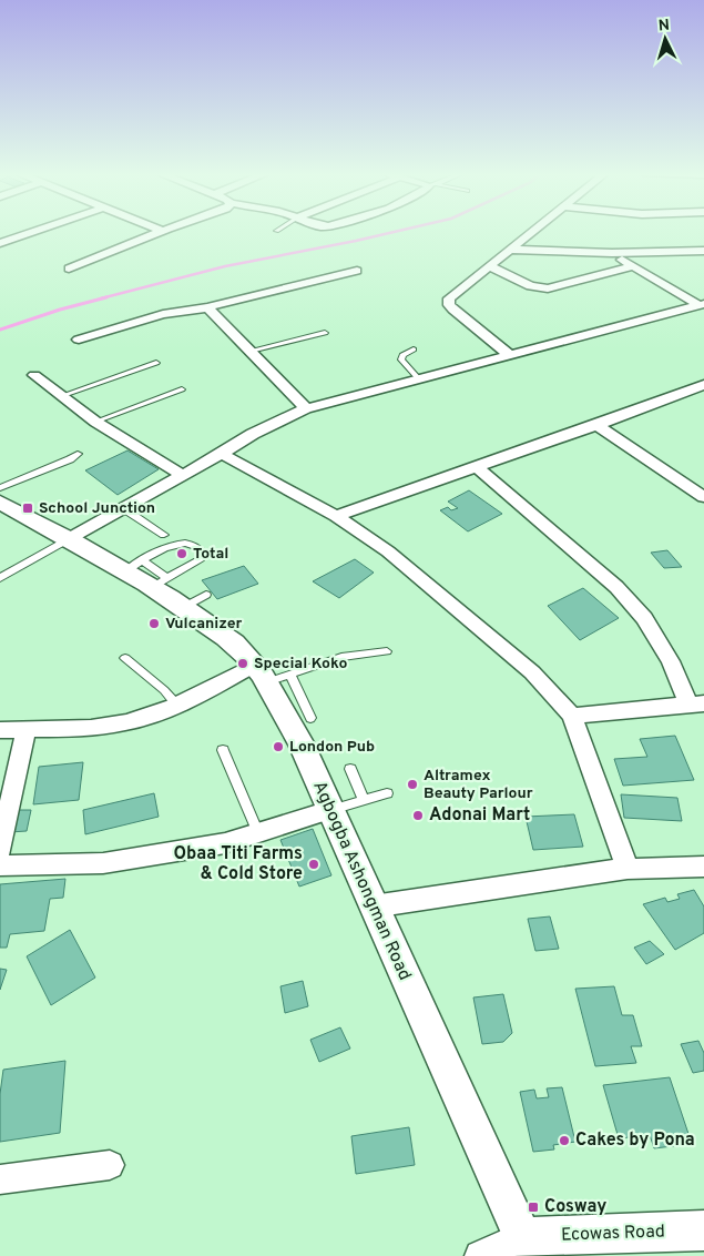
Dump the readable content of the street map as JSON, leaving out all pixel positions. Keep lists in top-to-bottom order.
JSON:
{
  "streets": {
    "street": ["Agbogba Ashongman Road", "Ecowas Road"]
  },
  "crossings": [
    ["Agbogba Ashongman Road", "Ecowas Road"]
  ],
  "places": {
    "transit": ["School Junction", "Cosway"],
    "other": [
      "Total",
      "Vulcanizer",
      "Special Koko",
      "London Pub",
      "Altramex Beauty Parlour",
      "Adonai Mart",
      "Obaa Titi Farms & Cold Store",
      "Cakes by Pona"
    ]
  },
  "north": "top"
}
